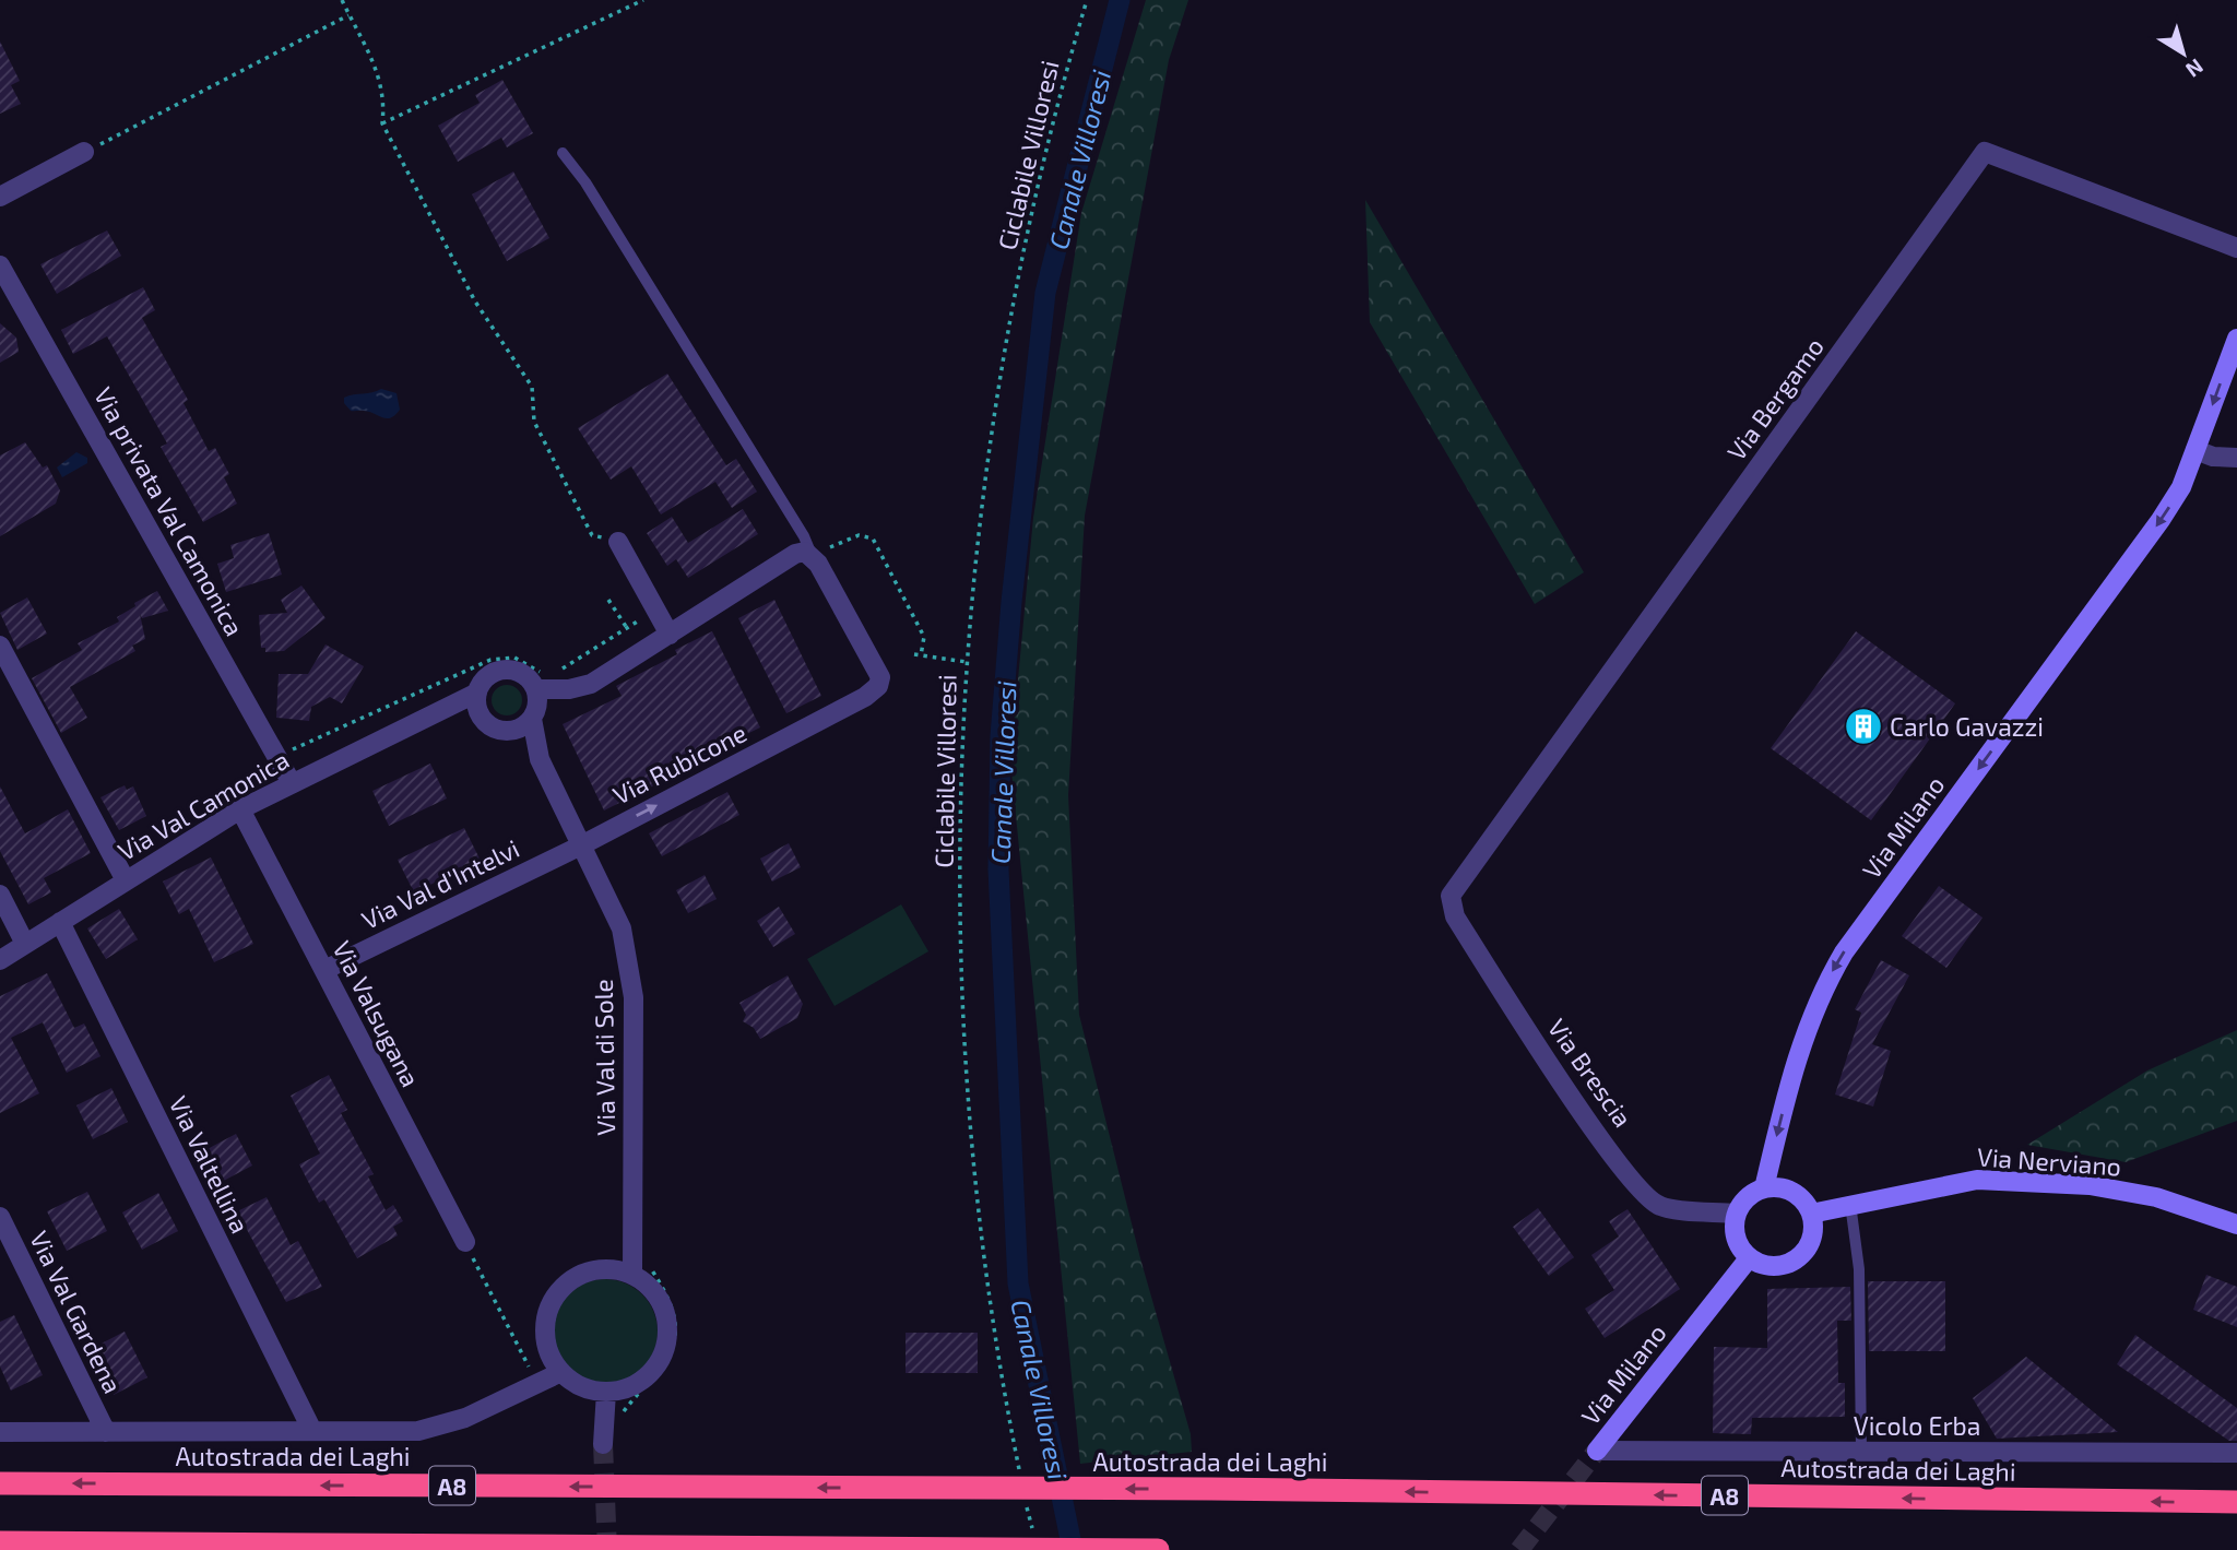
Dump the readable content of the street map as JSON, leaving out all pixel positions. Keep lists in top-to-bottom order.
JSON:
{
  "streets": {
    "highway": ["Autostrada dei Laghi", "A8"],
    "street": [
      "Via Bergamo",
      "Via privata Val Camonica",
      "Via Rubicone",
      "Via Val Camonica",
      "Via Milano",
      "Via Val d'Intelvi",
      "Via Valsugana",
      "Via Val di Sole",
      "Via Brescia",
      "Via Nerviano",
      "Via Valtellina",
      "Via Val Gardena",
      "Vicolo Erba"
    ],
    "path": ["Ciclabile Villoresi"]
  },
  "crossings": [
    ["Via Bergamo", "Via Brescia"],
    ["Via privata Val Camonica", "Via Val Camonica"],
    ["Via Rubicone", "Via Val d'Intelvi"],
    ["Via Rubicone", "Via Val di Sole"],
    ["Via Val Camonica", "Via Valsugana"],
    ["Via Val Camonica", "Via Valtellina"],
    ["Via Milano", "Via Brescia"],
    ["Via Milano", "Via Nerviano"],
    ["Via Milano", "Vicolo Erba"],
    ["Via Val d'Intelvi", "Via Valsugana"],
    ["Via Val d'Intelvi", "Via Val di Sole"],
    ["Via Brescia", "Via Nerviano"]
  ],
  "one_way": ["Via Milano"],
  "water": ["Canale Villoresi"],
  "places": {
    "building": ["Carlo Gavazzi"]
  },
  "north": "bottom right"
}
